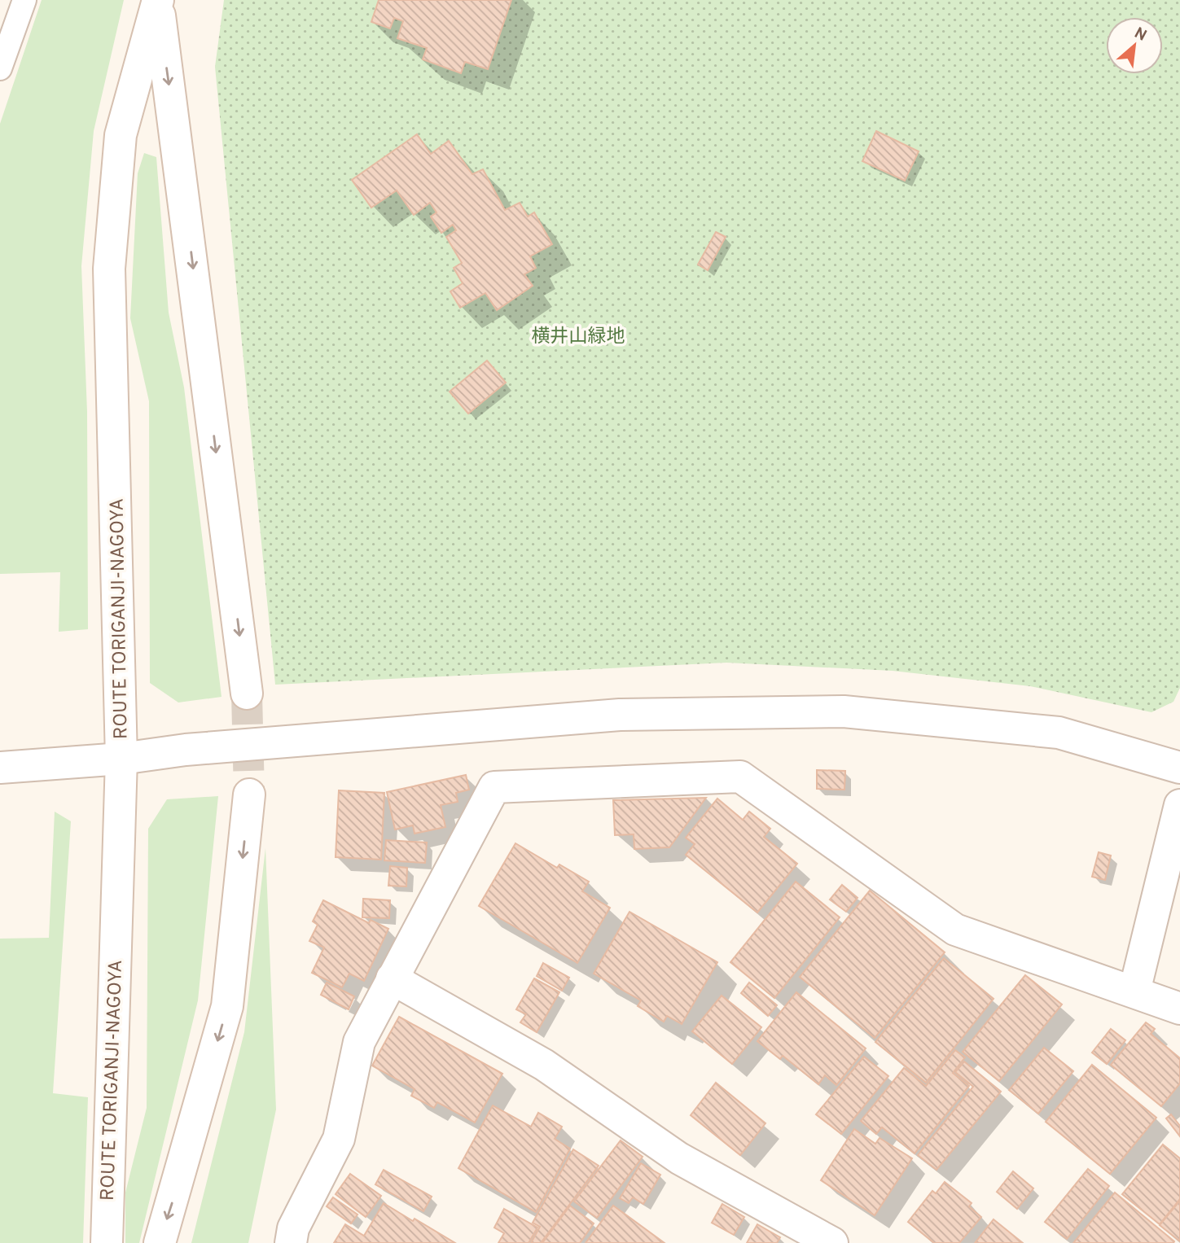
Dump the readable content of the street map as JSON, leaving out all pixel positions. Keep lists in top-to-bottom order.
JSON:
{
  "streets": {
    "street": ["ROUTE TORIGANJI-NAGOYA"]
  },
  "parks": ["横井山緑地"],
  "north": "top right"
}
